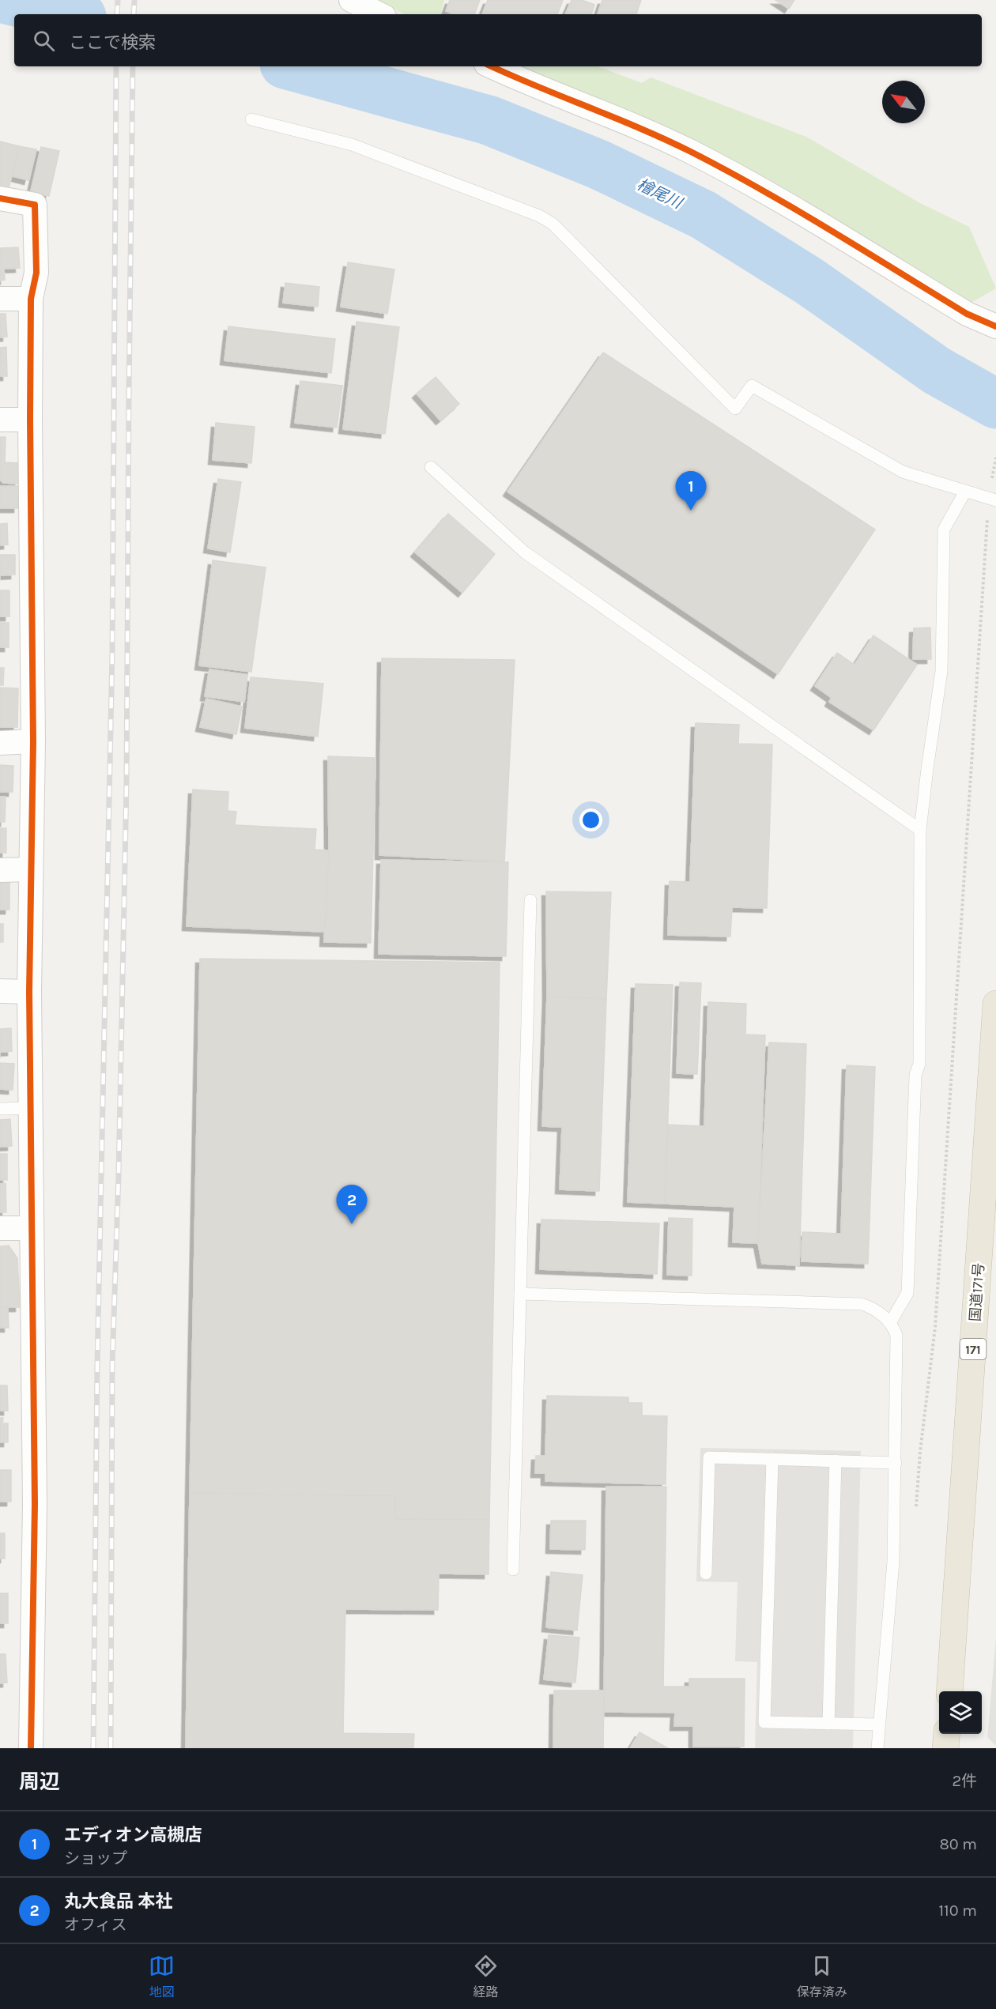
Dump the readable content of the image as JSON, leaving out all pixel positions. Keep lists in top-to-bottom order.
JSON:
{
  "streets": {
    "highway": ["国道171号", "171"]
  },
  "water": ["檜尾川"],
  "north": "top left",
  "page": {
    "search": "ここで検索",
    "pins": ["1", "2"],
    "heading": ["周辺", "2件"],
    "list": [
      {
        "mark": "1",
        "name": "エディオン高槻店",
        "note": "ショップ",
        "value": "80 m"
      },
      {
        "mark": "2",
        "name": "丸大食品 本社",
        "note": "オフィス",
        "value": "110 m"
      }
    ],
    "nav": ["地図", "経路", "保存済み"]
  }
}
